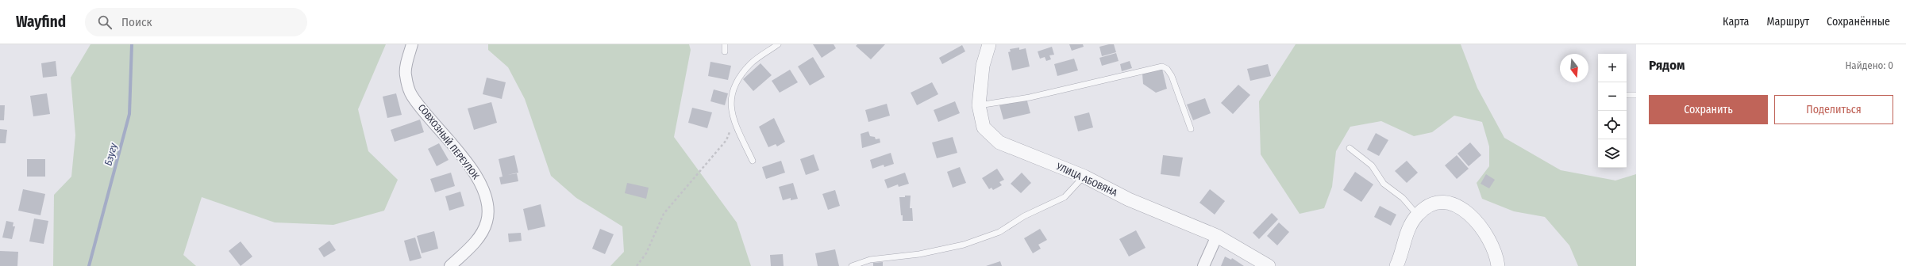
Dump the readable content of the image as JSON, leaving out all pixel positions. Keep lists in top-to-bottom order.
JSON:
{
  "streets": {
    "street": ["СОВХОЗНЫЙ ПЕРЕУЛОК", "УЛИЦА АБОВЯНА"]
  },
  "water": ["Бзугу"],
  "north": "bottom",
  "page": {
    "header": "Wayfind",
    "search": "Поиск",
    "nav": ["Карта", "Маршрут", "Сохранённые"],
    "heading": ["Рядом", "Найдено: 0"],
    "map_buttons": ["+", "−"],
    "buttons": ["Сохранить", "Поделиться"]
  }
}
